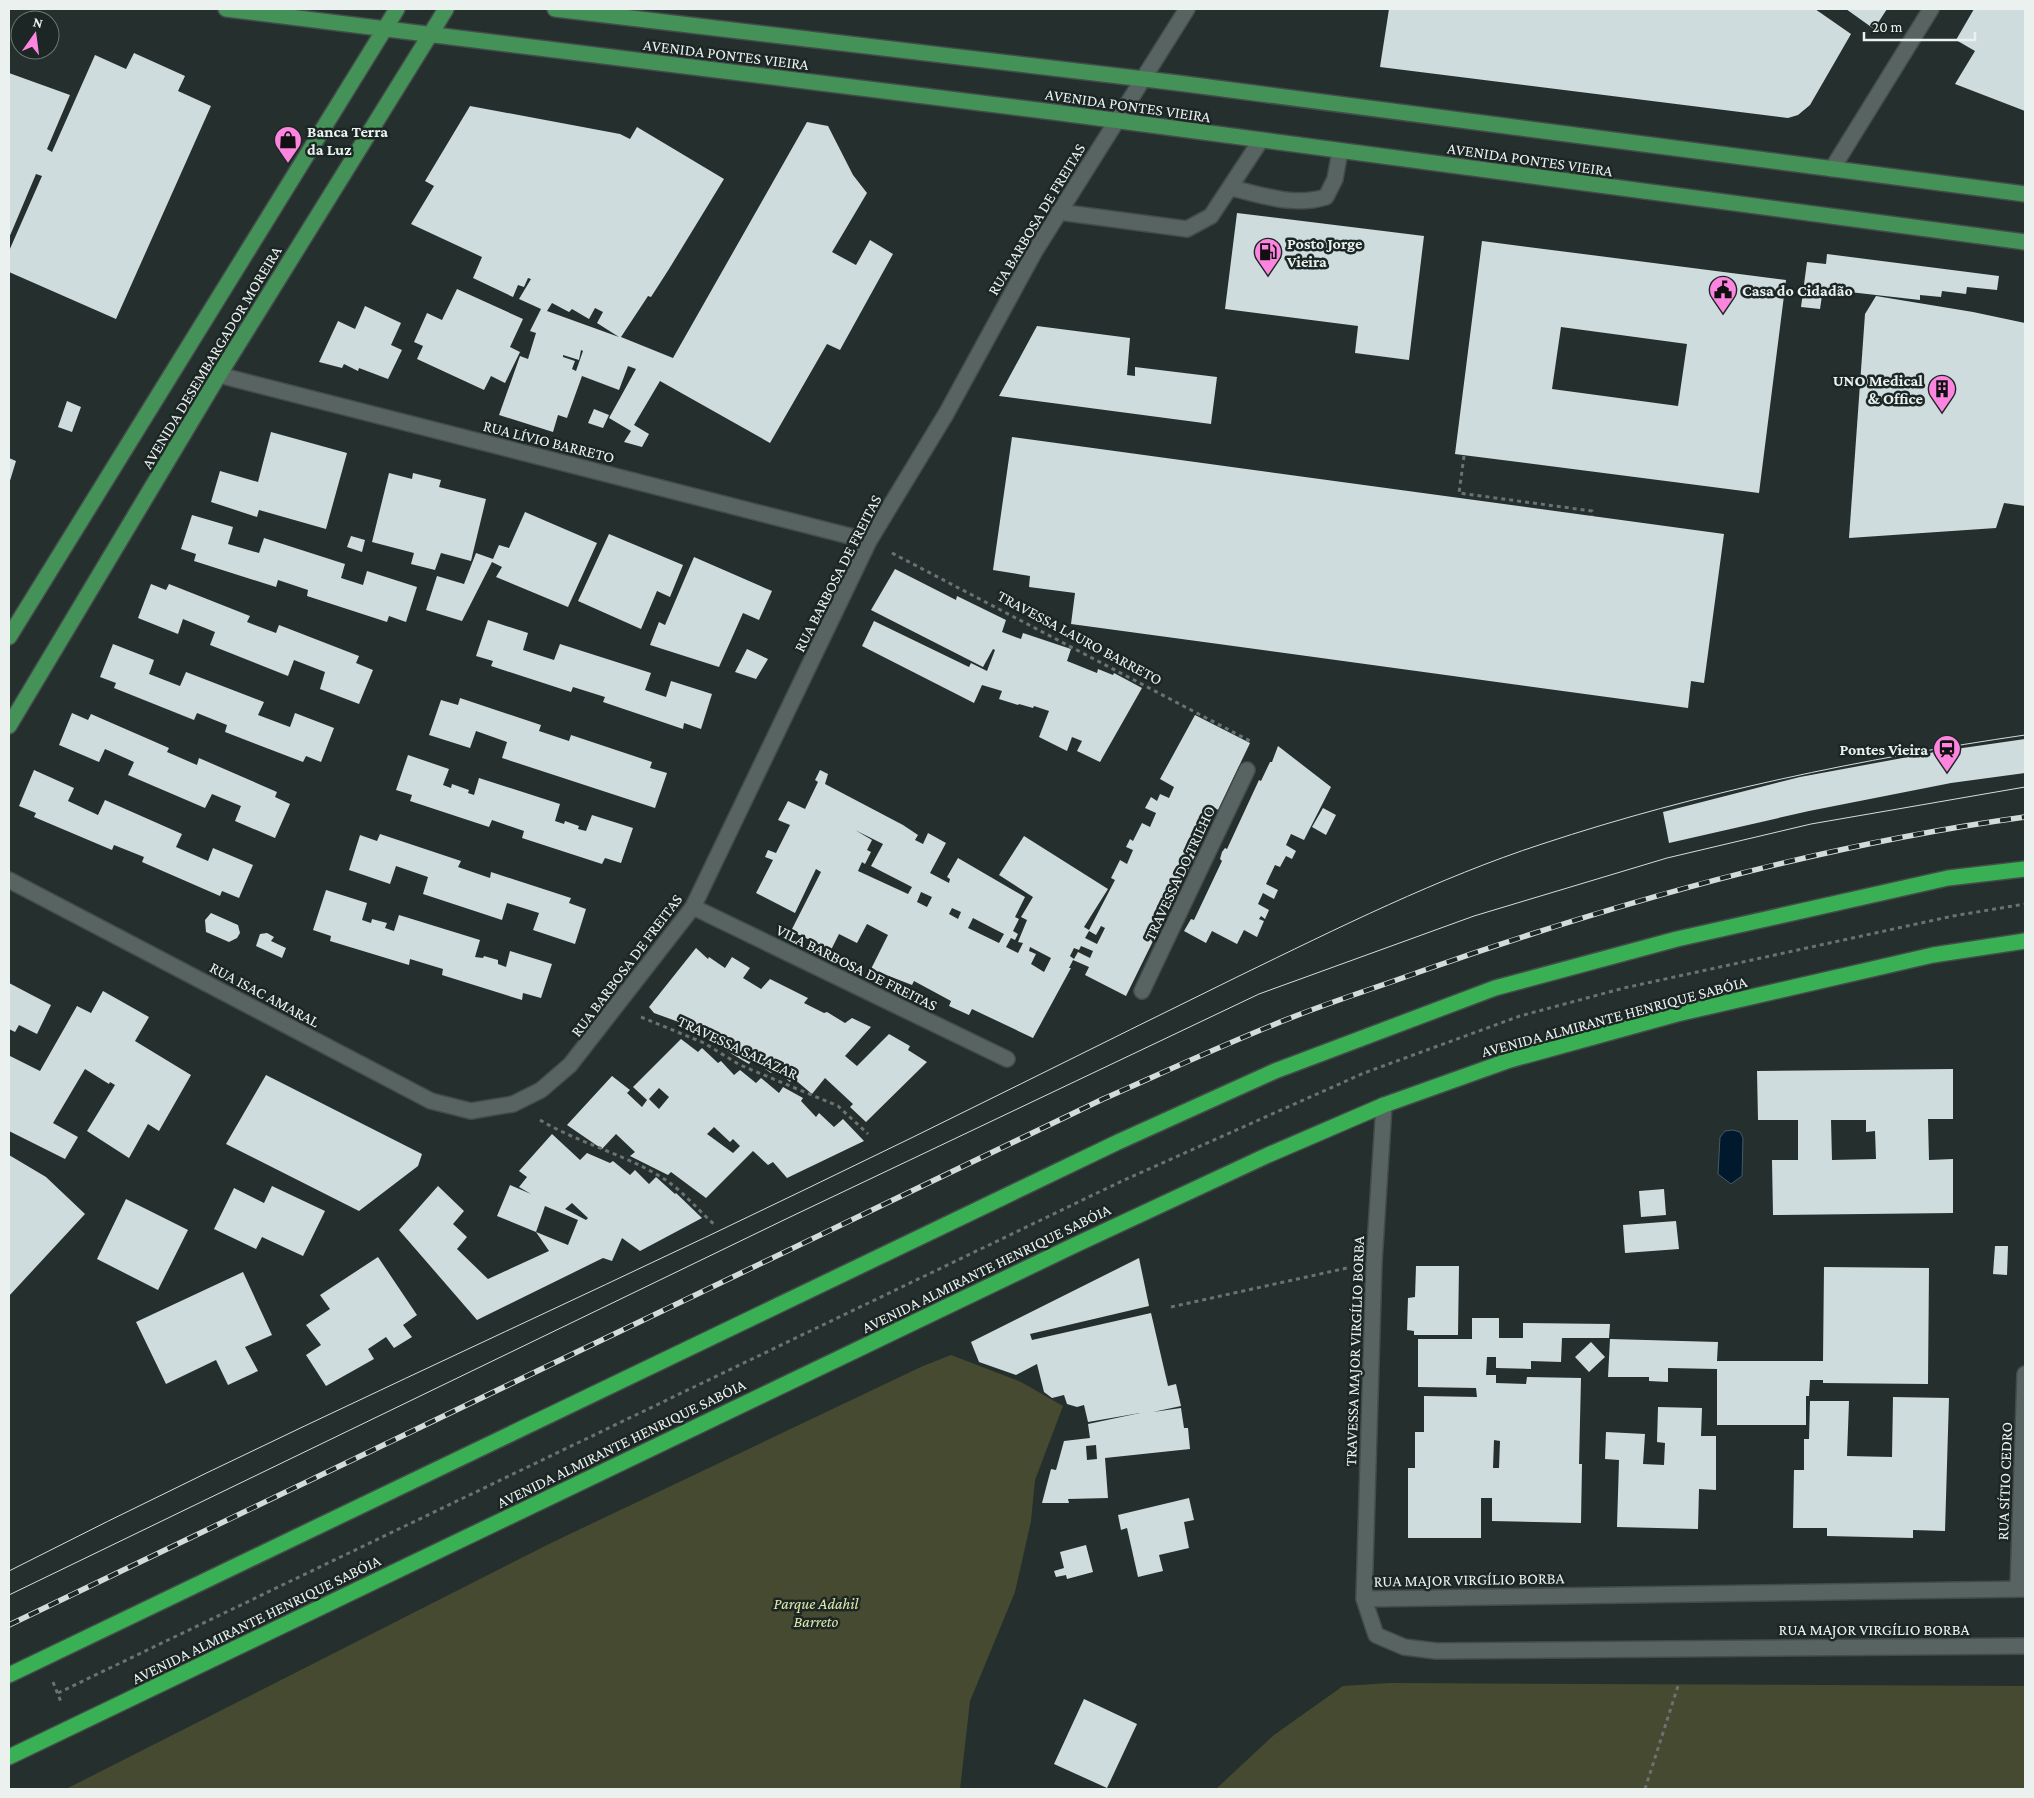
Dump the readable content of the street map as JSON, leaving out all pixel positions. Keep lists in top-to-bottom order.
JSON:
{
  "streets": {
    "highway": ["AVENIDA ALMIRANTE HENRIQUE SABÓIA"],
    "main road": ["AVENIDA PONTES VIEIRA", "AVENIDA DESEMBARGADOR MOREIRA"],
    "street": [
      "RUA BARBOSA DE FREITAS",
      "RUA LÍVIO BARRETO",
      "TRAVESSA DO TRILHO",
      "VILA BARBOSA DE FREITAS",
      "RUA ISAC AMARAL",
      "TRAVESSA MAJOR VIRGÍLIO BORBA",
      "RUA SÍTIO CEDRO",
      "RUA MAJOR VIRGÍLIO BORBA"
    ],
    "path": ["TRAVESSA LAURO BARRETO", "TRAVESSA SALAZAR"]
  },
  "crossings": [
    ["AVENIDA PONTES VIEIRA", "RUA BARBOSA DE FREITAS"],
    ["AVENIDA PONTES VIEIRA", "AVENIDA DESEMBARGADOR MOREIRA"],
    ["RUA BARBOSA DE FREITAS", "RUA LÍVIO BARRETO"],
    ["RUA BARBOSA DE FREITAS", "TRAVESSA LAURO BARRETO"],
    ["RUA BARBOSA DE FREITAS", "VILA BARBOSA DE FREITAS"],
    ["RUA BARBOSA DE FREITAS", "RUA ISAC AMARAL"],
    ["RUA BARBOSA DE FREITAS", "TRAVESSA SALAZAR"],
    ["AVENIDA DESEMBARGADOR MOREIRA", "RUA LÍVIO BARRETO"],
    ["RUA LÍVIO BARRETO", "TRAVESSA LAURO BARRETO"],
    ["TRAVESSA LAURO BARRETO", "TRAVESSA DO TRILHO"],
    ["AVENIDA ALMIRANTE HENRIQUE SABÓIA", "TRAVESSA MAJOR VIRGÍLIO BORBA"],
    ["TRAVESSA MAJOR VIRGÍLIO BORBA", "RUA MAJOR VIRGÍLIO BORBA"],
    ["RUA SÍTIO CEDRO", "RUA MAJOR VIRGÍLIO BORBA"]
  ],
  "parks": ["Parque Adahil Barreto"],
  "places": {
    "shop": ["Banca Terra da Luz"],
    "fuel station": ["Posto Jorge Vieira"],
    "public building": ["Casa do Cidadão"],
    "building": ["UNO Medical & Office"],
    "station": ["Pontes Vieira"]
  },
  "scale_bar": "20 m",
  "north": "top"
}
